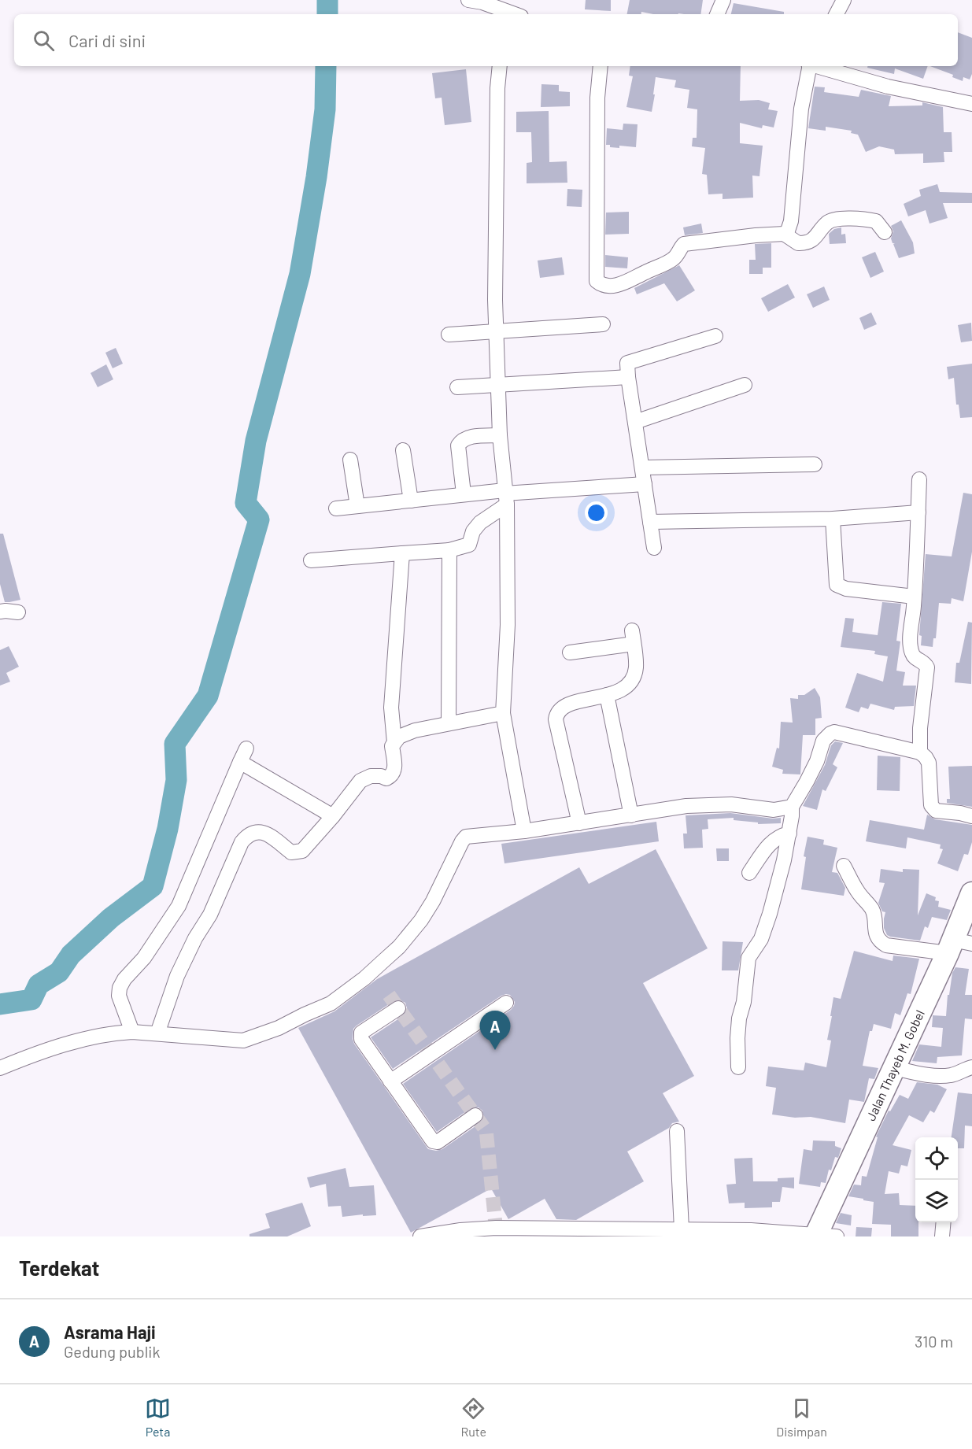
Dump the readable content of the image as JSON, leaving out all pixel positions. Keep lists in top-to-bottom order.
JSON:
{
  "streets": {
    "main road": ["Jalan Thayeb M. Gobel"]
  },
  "page": {
    "search": "Cari di sini",
    "pins": "A",
    "heading": "Terdekat",
    "list": [
      {
        "mark": "A",
        "name": "Asrama Haji",
        "note": "Gedung publik",
        "value": "310 m"
      }
    ],
    "nav": ["Peta", "Rute", "Disimpan"]
  }
}
